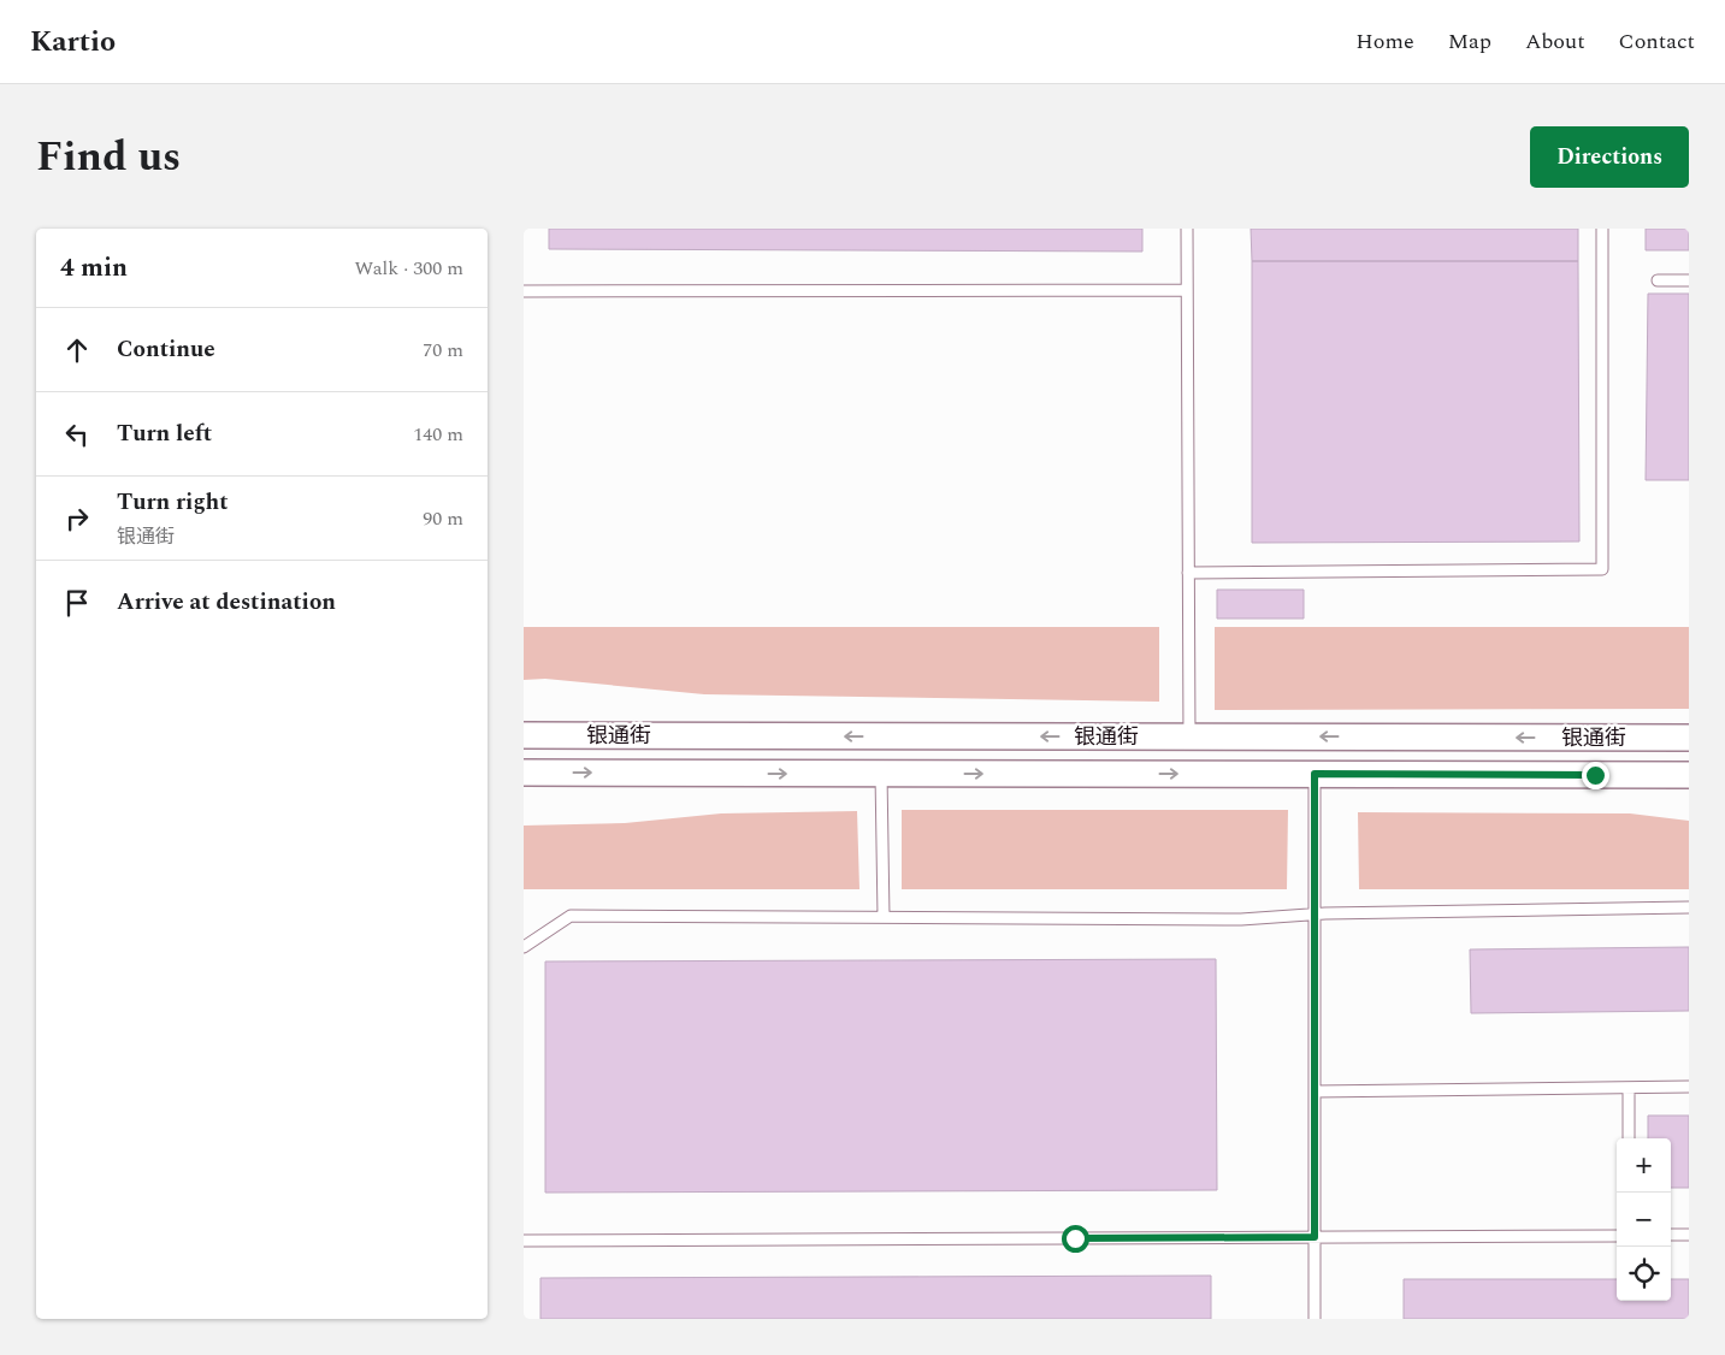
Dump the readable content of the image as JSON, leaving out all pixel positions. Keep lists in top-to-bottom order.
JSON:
{
  "streets": {
    "street": ["银通街"]
  },
  "page": {
    "header": "Kartio",
    "nav": [
      "Home",
      "Map",
      "About",
      "Contact"
    ],
    "title": "Find us",
    "buttons": "Directions",
    "heading": ["4 min", "Walk · 300 m"],
    "list": [
      ["Continue", "70 m"],
      ["Turn left", "140 m"],
      ["Turn right", "银通街", "90 m"],
      "Arrive at destination"
    ],
    "map_buttons": ["+", "−"]
  }
}
